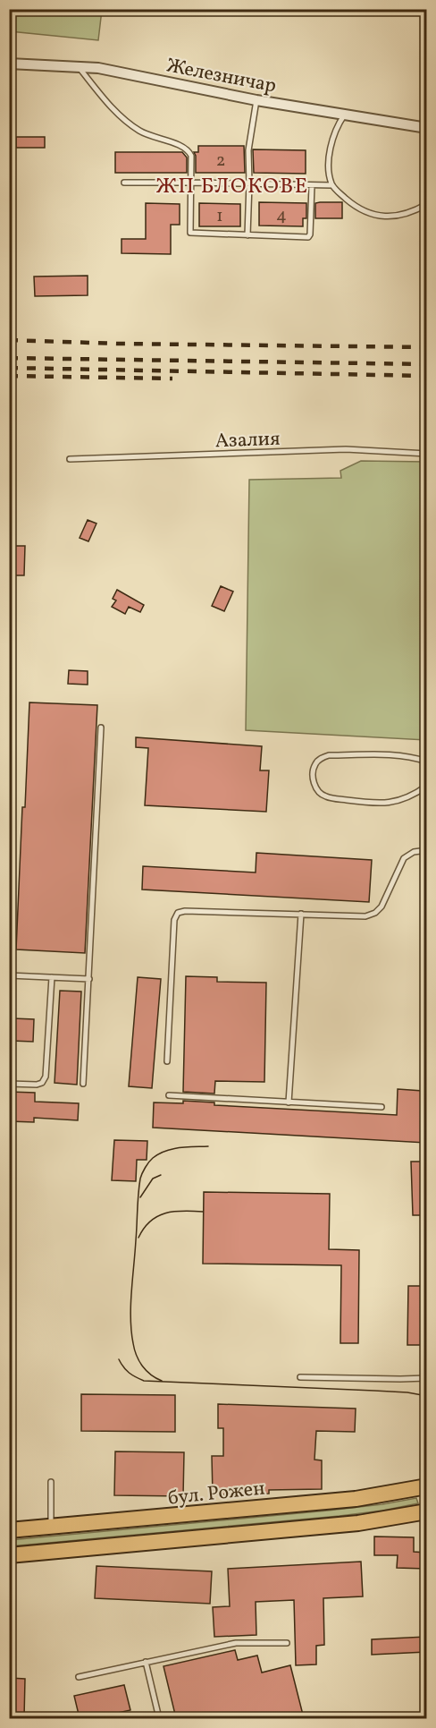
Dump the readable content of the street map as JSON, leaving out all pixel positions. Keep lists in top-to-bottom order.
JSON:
{
  "streets": {
    "main road": ["бул. Рожен"],
    "street": ["Железничар"],
    "lane": ["Азалия"]
  },
  "districts": ["ЖП БЛОКОВЕ"],
  "house_numbers": ["2", "4", "1"]
}
